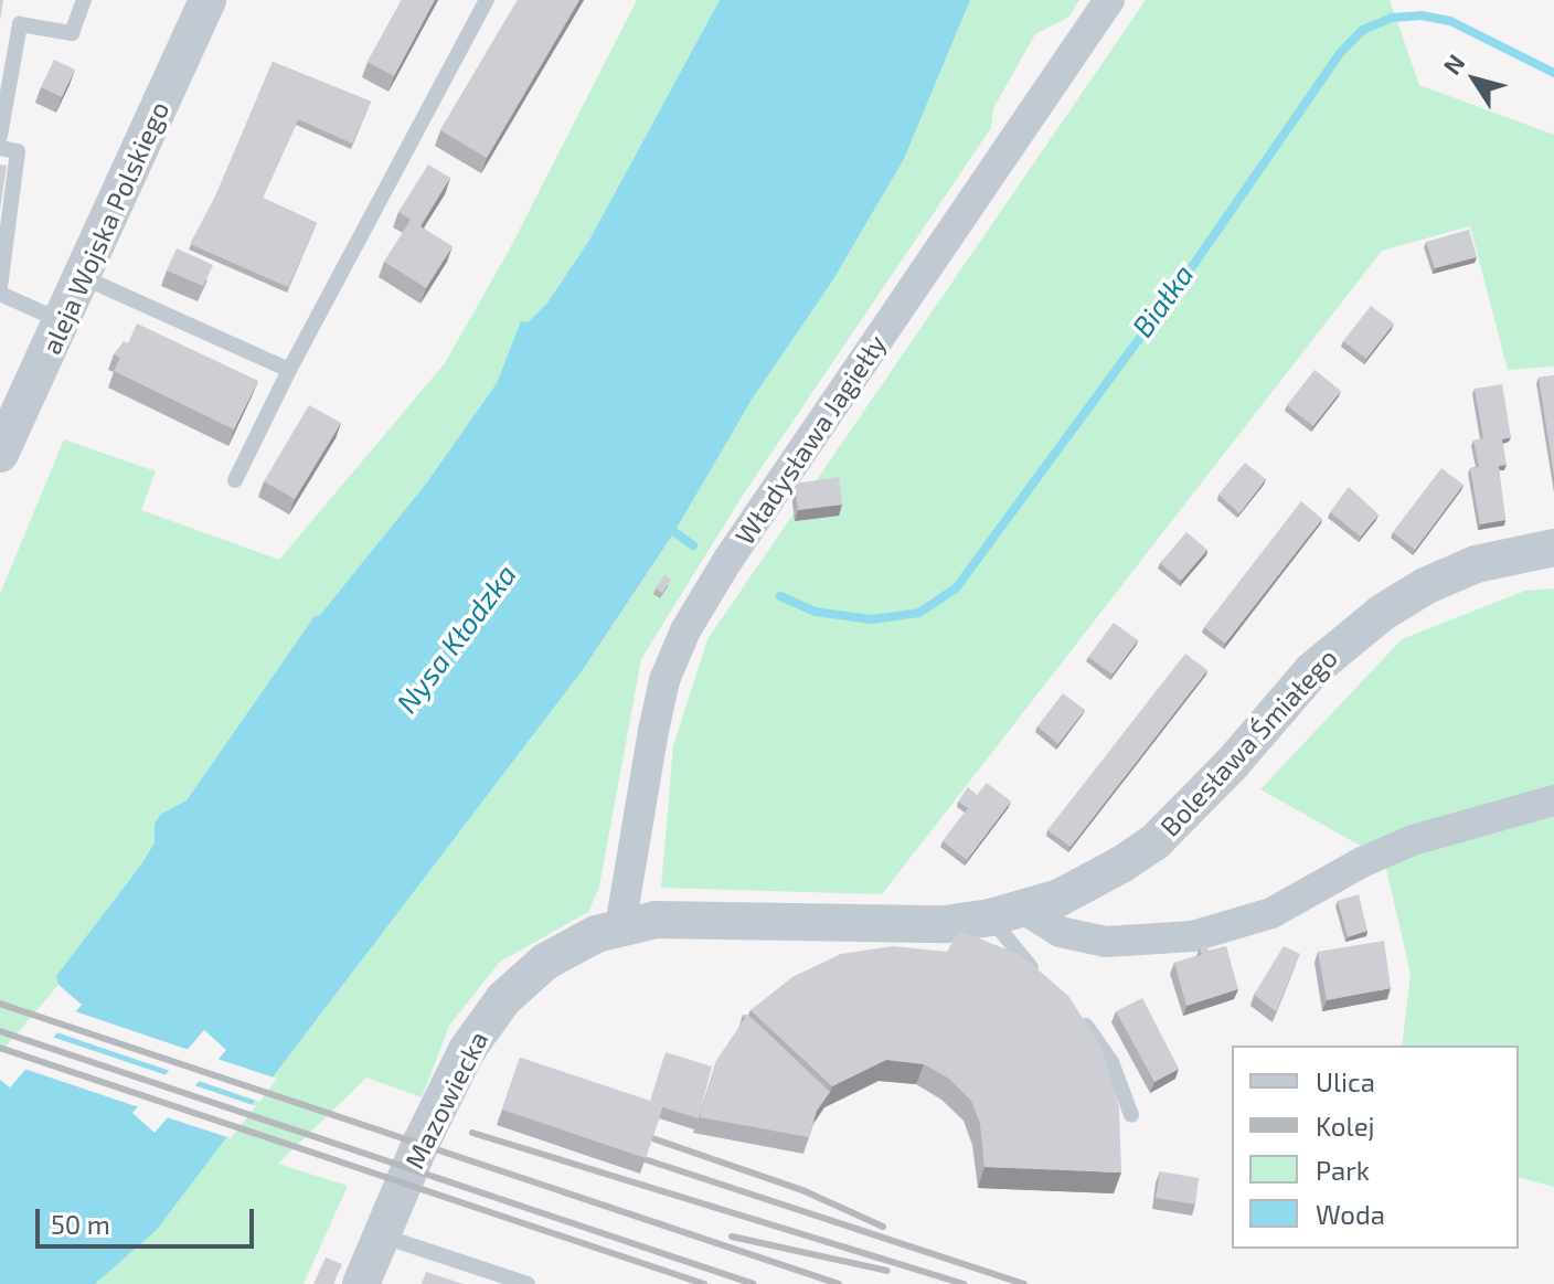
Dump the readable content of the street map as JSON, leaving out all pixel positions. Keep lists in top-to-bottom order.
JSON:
{
  "streets": {
    "street": [
      "aleja Wojska Polskiego",
      "Władysława Jagiełły",
      "Bolesława Śmiałego",
      "Mazowiecka"
    ]
  },
  "crossings": [
    ["Władysława Jagiełły", "Bolesława Śmiałego"],
    ["Władysława Jagiełły", "Mazowiecka"],
    ["Bolesława Śmiałego", "Mazowiecka"]
  ],
  "water": ["Białka", "Nysa Kłodzka"],
  "legend": [
    "Ulica",
    "Kolej",
    "Park",
    "Woda"
  ],
  "scale_bar": "50 m",
  "north": "top left"
}
